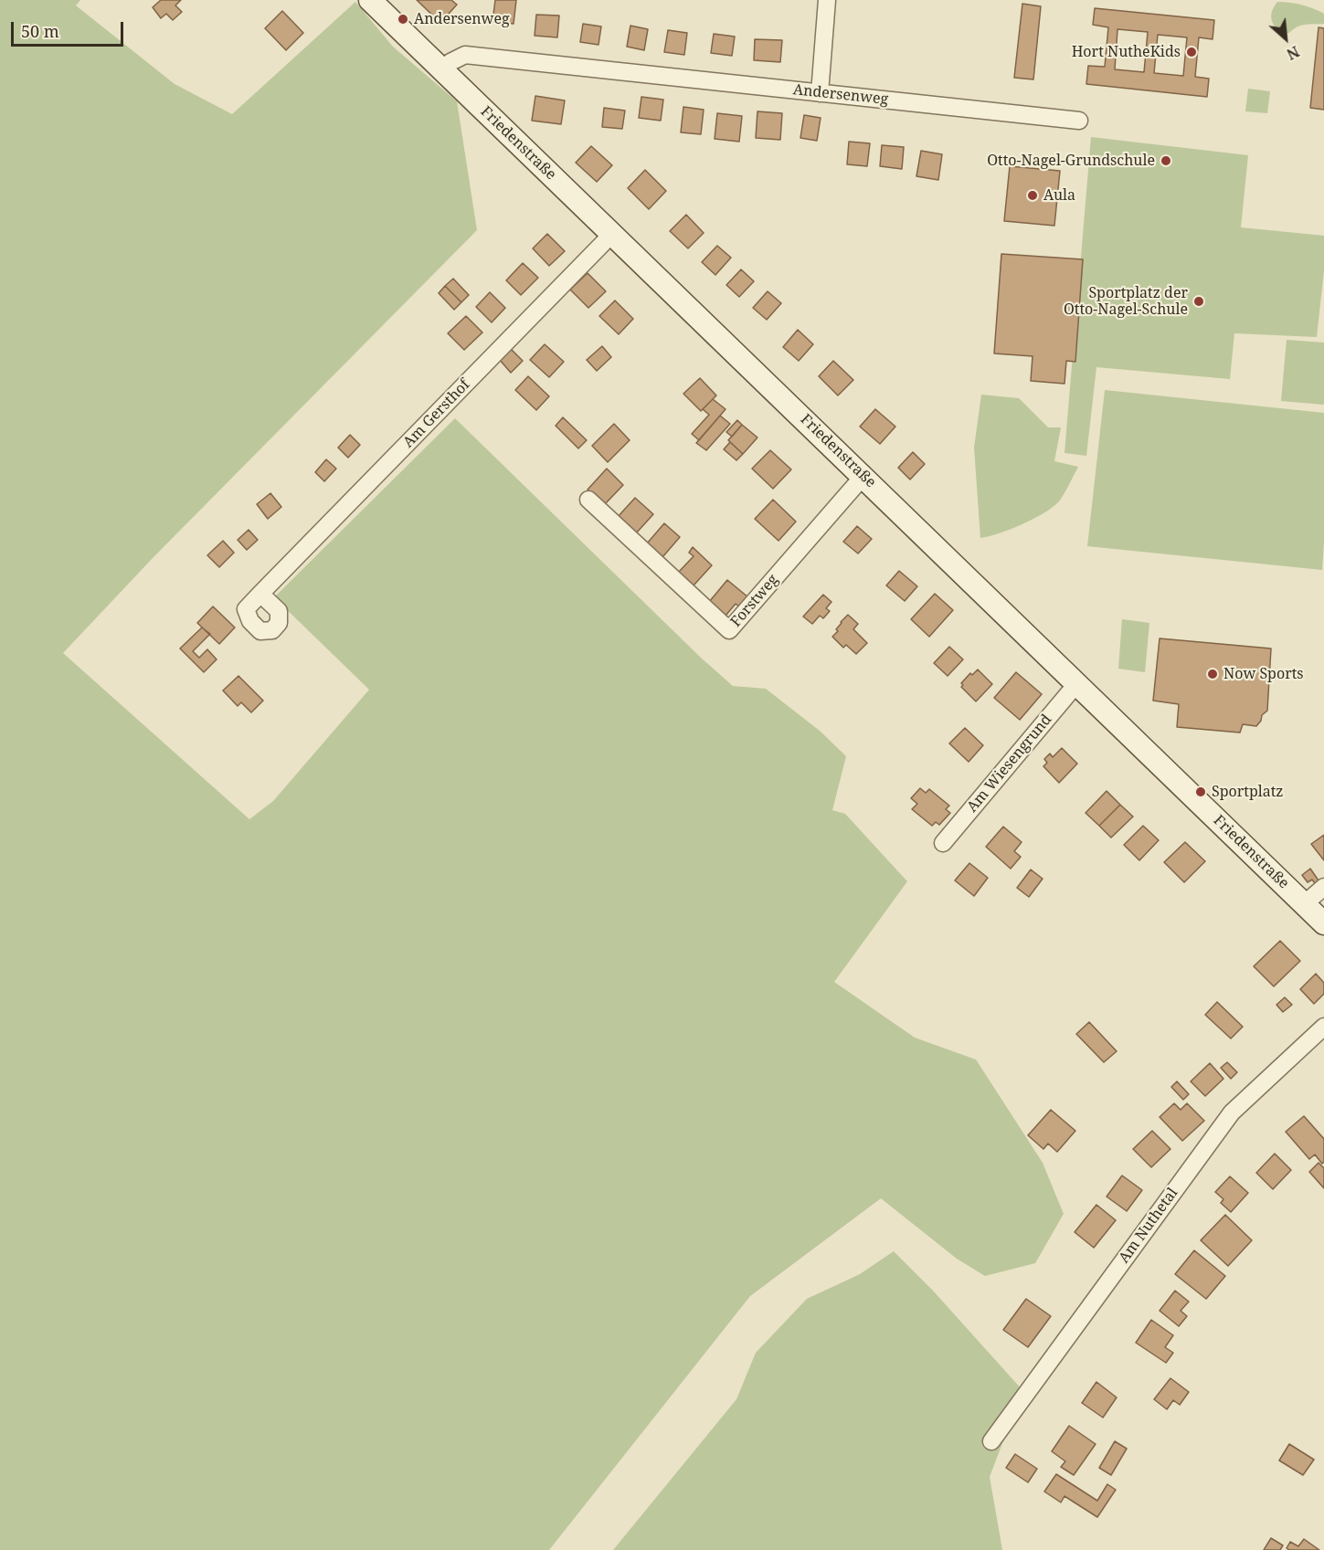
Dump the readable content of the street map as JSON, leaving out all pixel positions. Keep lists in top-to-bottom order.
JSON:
{
  "streets": {
    "main road": ["Friedenstraße"],
    "street": [
      "Andersenweg",
      "Am Gersthof",
      "Forstweg",
      "Am Wiesengrund",
      "Am Nuthetal"
    ]
  },
  "crossings": [
    ["Andersenweg", "Friedenstraße"],
    ["Friedenstraße", "Am Gersthof"],
    ["Friedenstraße", "Forstweg"],
    ["Friedenstraße", "Am Wiesengrund"]
  ],
  "places": [
    "Andersenweg",
    "Hort NutheKids",
    "Otto-Nagel-Grundschule",
    "Aula",
    "Sportplatz der Otto-Nagel-Schule",
    "Now Sports",
    "Sportplatz"
  ],
  "scale_bar": "50 m",
  "north": "bottom right"
}
